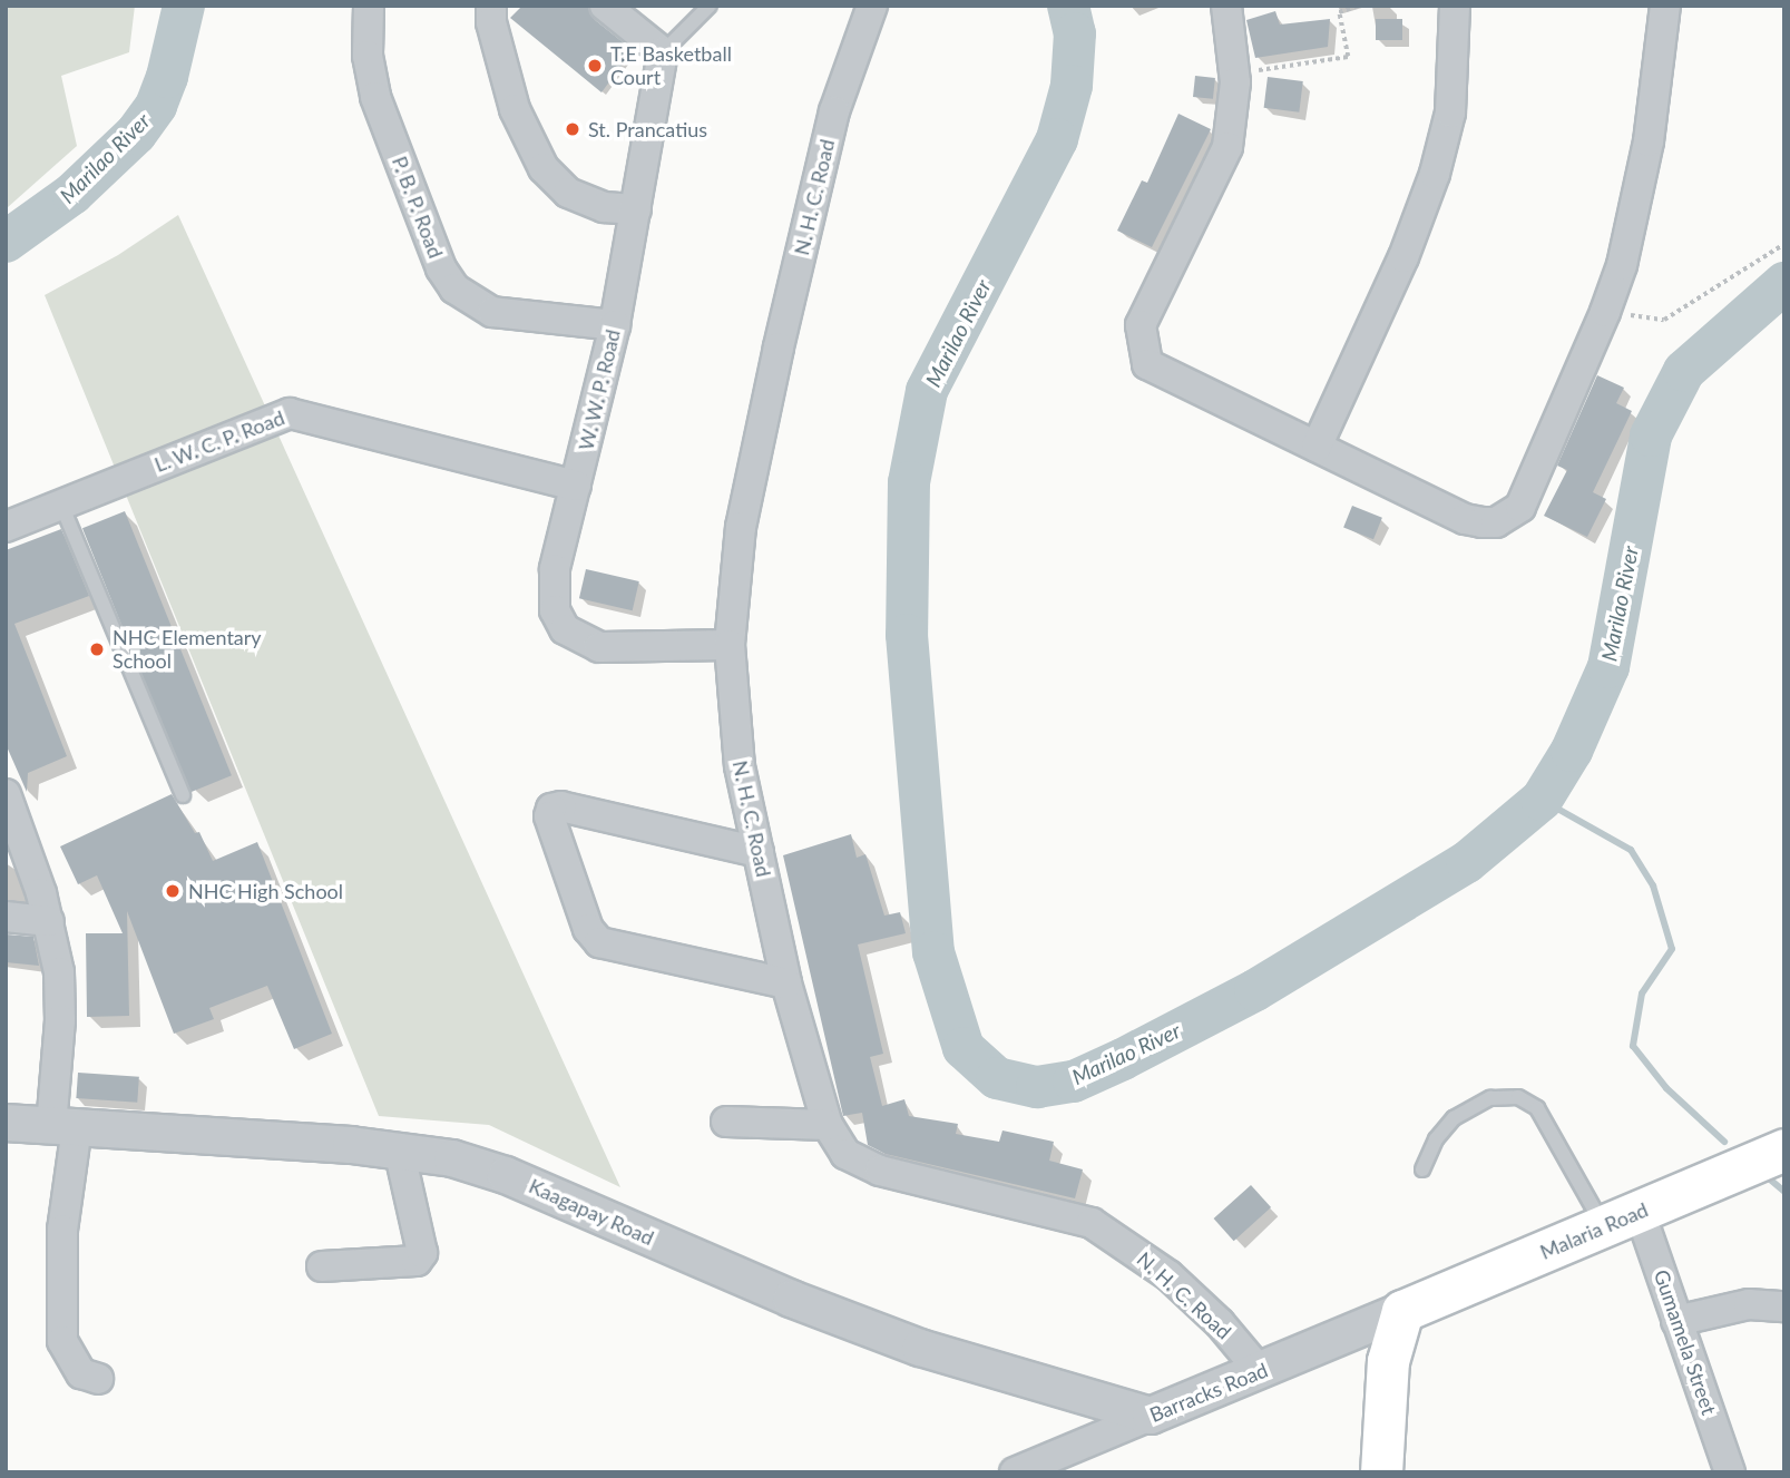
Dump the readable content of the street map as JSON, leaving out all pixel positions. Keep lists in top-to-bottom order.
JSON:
{
  "streets": {
    "main road": ["Malaria Road"],
    "street": [
      "N. H. C. Road",
      "P. B. P. Road",
      "W. W. P. Road",
      "L. W. C. P. Road",
      "Kaagapay Road",
      "Gumamela Street",
      "Barracks Road"
    ]
  },
  "crossings": [
    ["N. H. C. Road", "W. W. P. Road"],
    ["N. H. C. Road", "Barracks Road"],
    ["P. B. P. Road", "W. W. P. Road"],
    ["W. W. P. Road", "L. W. C. P. Road"],
    ["Kaagapay Road", "Barracks Road"],
    ["Malaria Road", "Gumamela Street"],
    ["Malaria Road", "Barracks Road"]
  ],
  "water": ["Marilao River"],
  "places": [
    "T.E Basketball Court",
    "St. Prancatius",
    "NHC Elementary School",
    "NHC High School"
  ]
}
